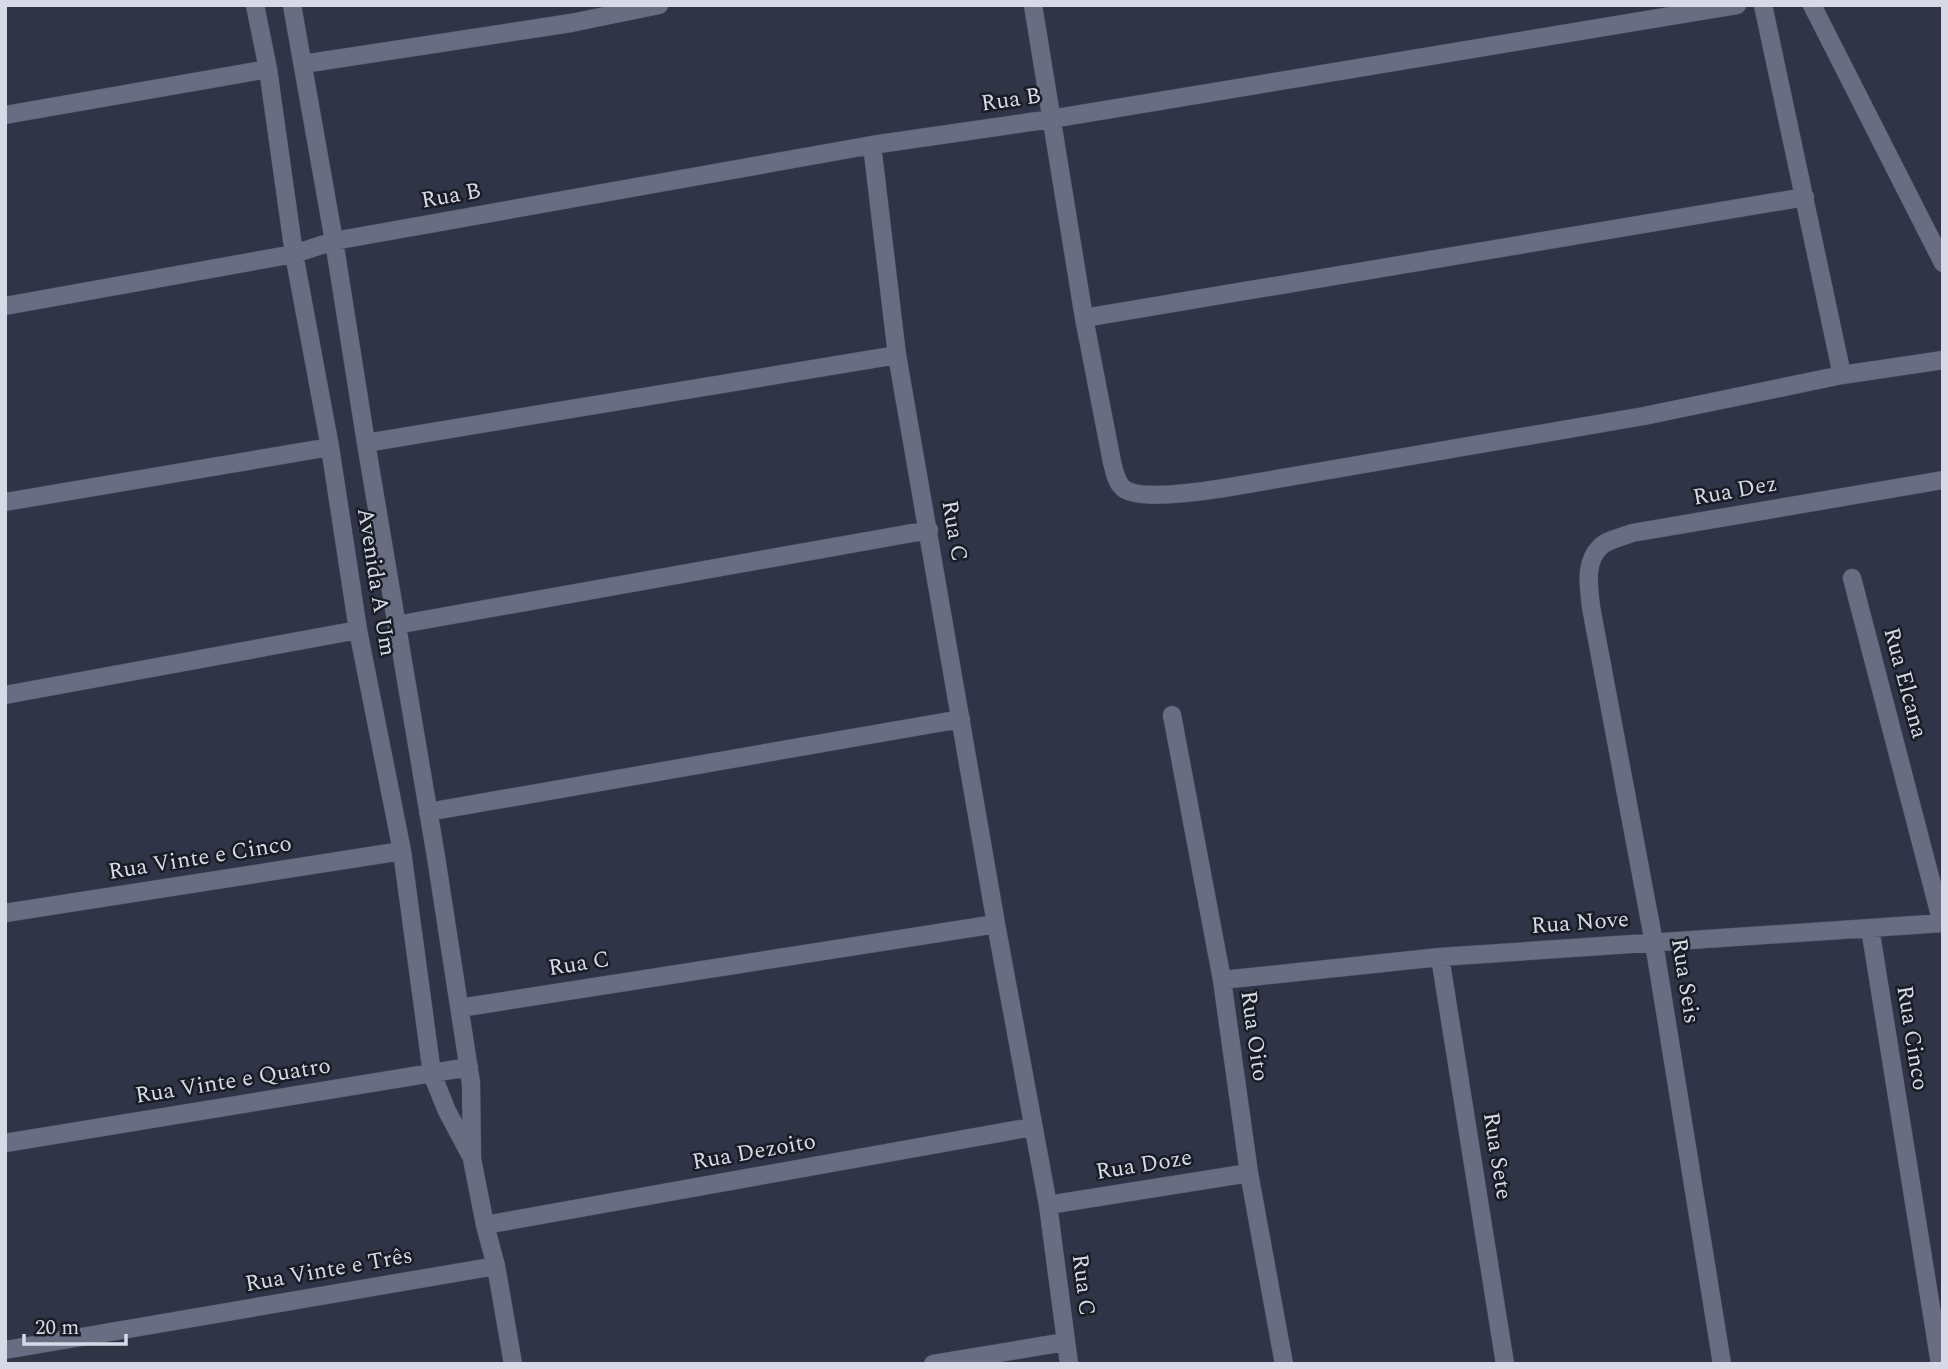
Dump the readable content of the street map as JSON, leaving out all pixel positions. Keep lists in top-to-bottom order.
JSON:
{
  "streets": {
    "street": [
      "Rua B",
      "Rua Dez",
      "Rua C",
      "Avenida A Um",
      "Rua Elcana",
      "Rua Vinte e Cinco",
      "Rua Nove",
      "Rua Seis",
      "Rua Oito",
      "Rua Cinco",
      "Rua Vinte e Quatro",
      "Rua Dezoito",
      "Rua Sete",
      "Rua Doze",
      "Rua Vinte e Três"
    ]
  },
  "crossings": [
    ["Rua B", "Rua C"],
    ["Rua B", "Avenida A Um"],
    ["Rua Dez", "Rua Seis"],
    ["Rua C", "Avenida A Um"],
    ["Rua C", "Rua Dezoito"],
    ["Rua C", "Rua Doze"],
    ["Avenida A Um", "Rua Vinte e Cinco"],
    ["Avenida A Um", "Rua Vinte e Quatro"],
    ["Avenida A Um", "Rua Dezoito"],
    ["Avenida A Um", "Rua Vinte e Três"],
    ["Rua Elcana", "Rua Nove"],
    ["Rua Nove", "Rua Seis"],
    ["Rua Nove", "Rua Oito"],
    ["Rua Nove", "Rua Cinco"],
    ["Rua Nove", "Rua Sete"],
    ["Rua Oito", "Rua Doze"]
  ],
  "scale_bar": "20 m"
}
